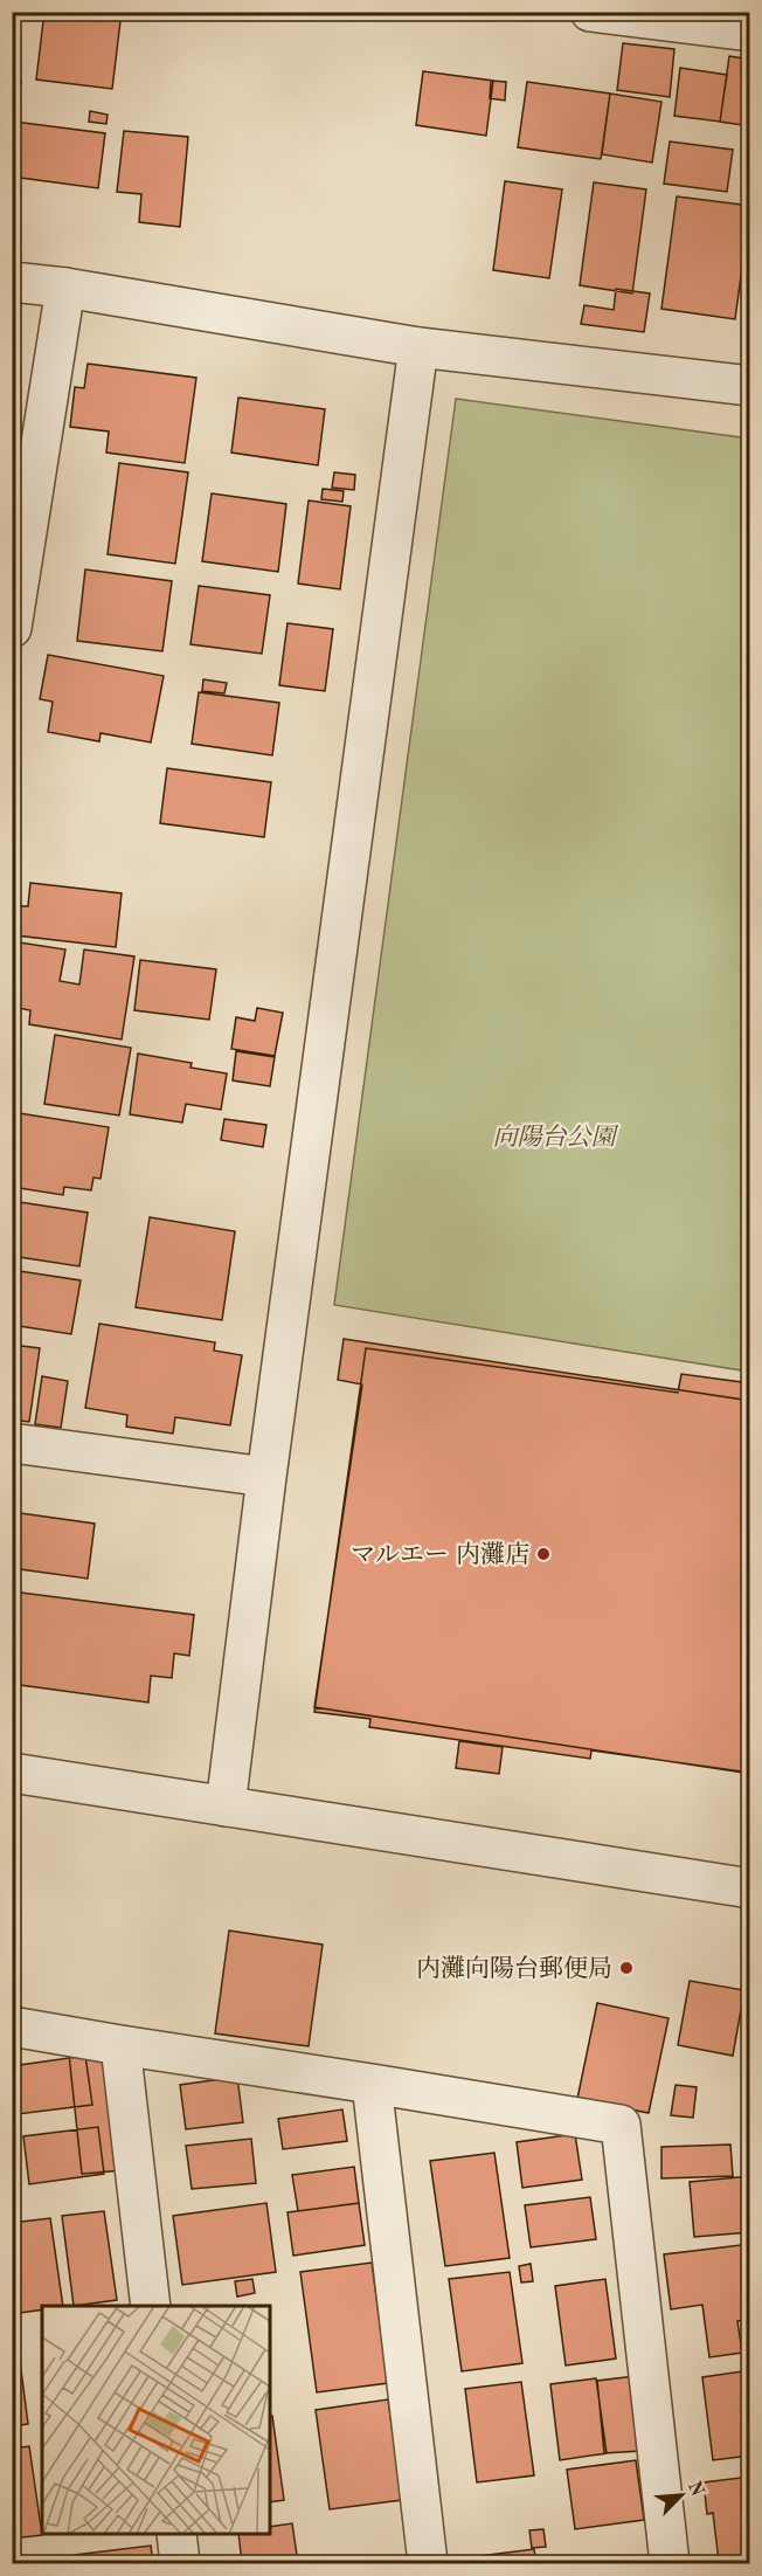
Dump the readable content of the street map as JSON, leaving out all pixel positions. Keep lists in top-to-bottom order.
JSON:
{
  "parks": ["向陽台公園"],
  "places": ["マルエー 内灘店", "内灘向陽台郵便局"],
  "north": "top right"
}
